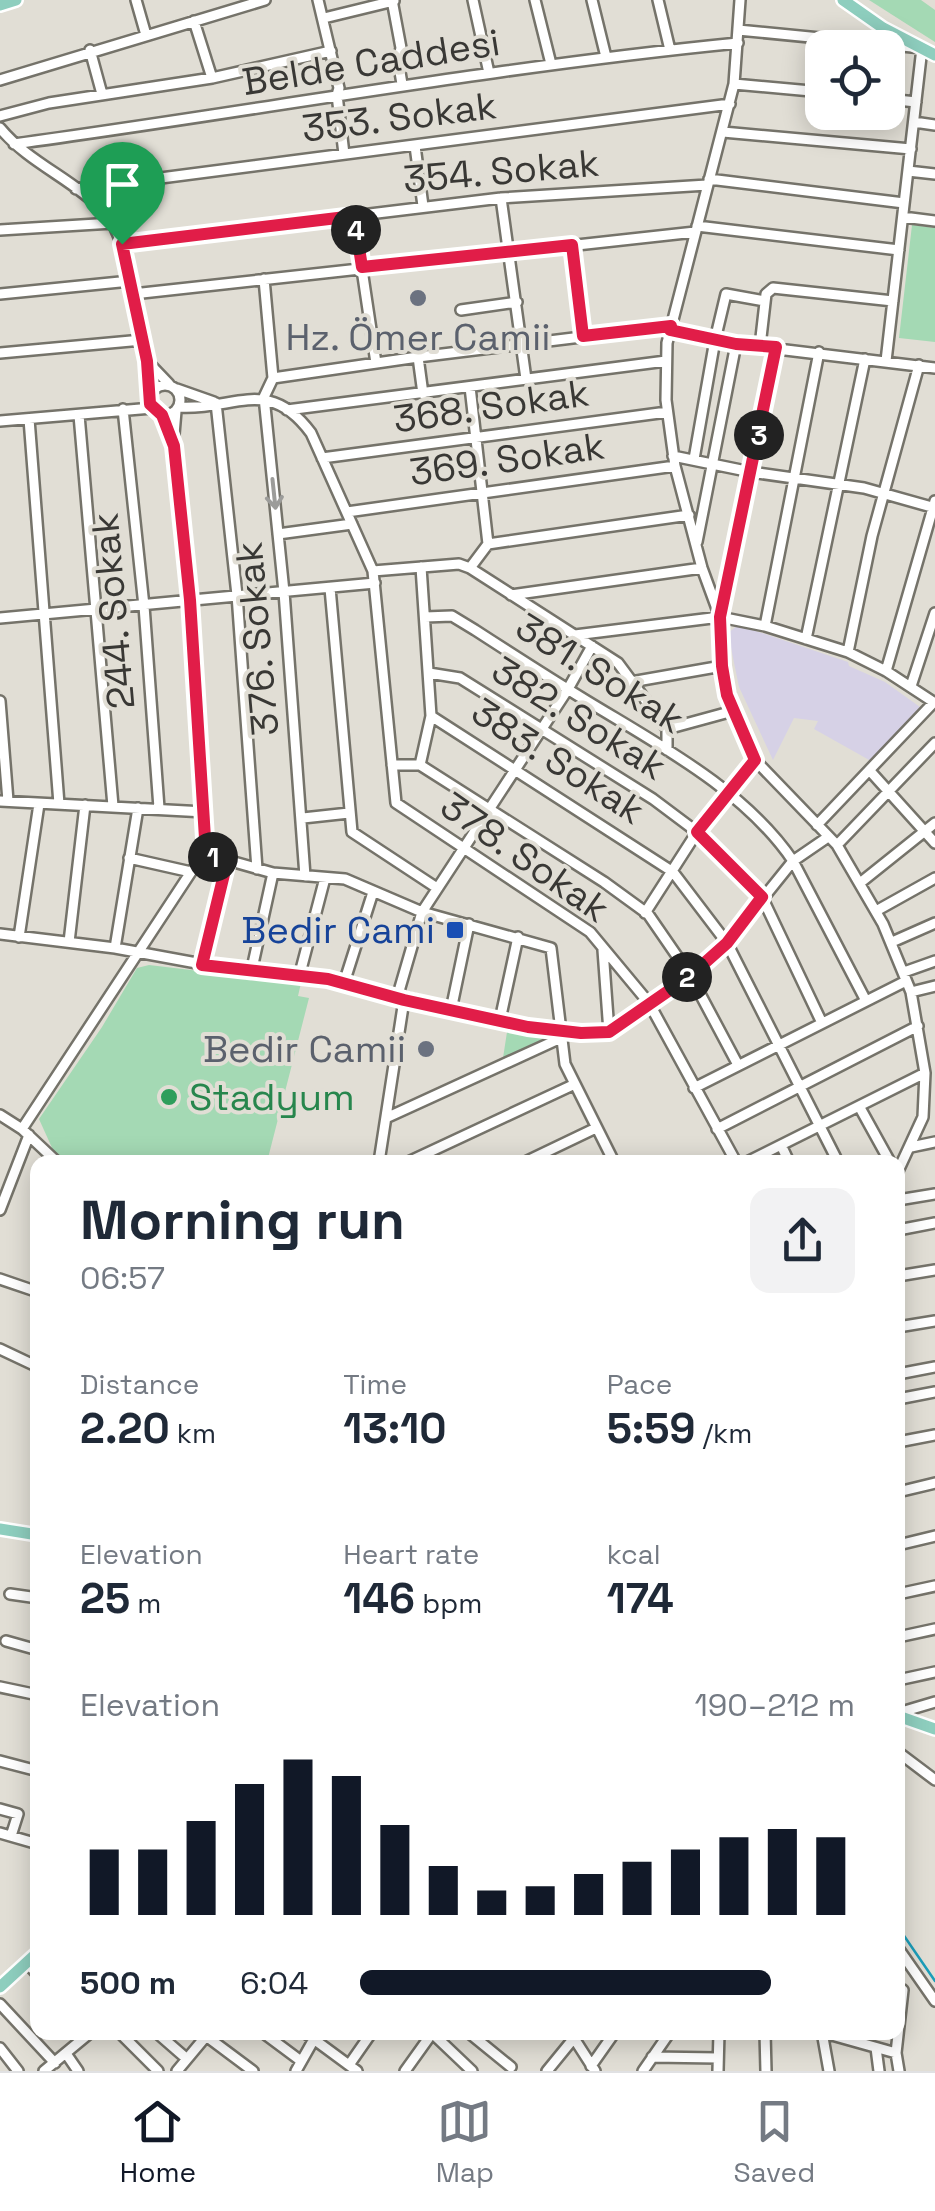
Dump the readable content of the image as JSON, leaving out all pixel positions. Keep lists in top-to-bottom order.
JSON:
{
  "streets": {
    "street": [
      "Belde Caddesi",
      "353. Sokak",
      "354. Sokak",
      "368. Sokak",
      "369. Sokak",
      "244. Sokak",
      "376. Sokak",
      "381. Sokak",
      "382. Sokak",
      "383. Sokak",
      "378. Sokak"
    ]
  },
  "crossings": [
    ["368. Sokak", "378. Sokak"],
    ["369. Sokak", "378. Sokak"]
  ],
  "places": {
    "other": ["Hz. Ömer Camii", "Bedir Camii", "Stadyum"],
    "transit": ["Bedir Cami"]
  },
  "page": {
    "pins": [
      "4",
      "3",
      "1",
      "2"
    ],
    "heading": ["Morning run", "06:57"],
    "stats": [
      ["Distance", "2.20 km"],
      ["Time", "13:10"],
      ["Pace", "5:59 /km"],
      ["Elevation", "25 m"],
      ["Heart rate", "146 bpm"],
      ["kcal", "174"]
    ],
    "chart": ["Elevation", "190–212 m"],
    "list": [
      {
        "name": "500 m",
        "note": "6:04"
      }
    ],
    "tabs": ["Home", "Map", "Saved"]
  }
}
